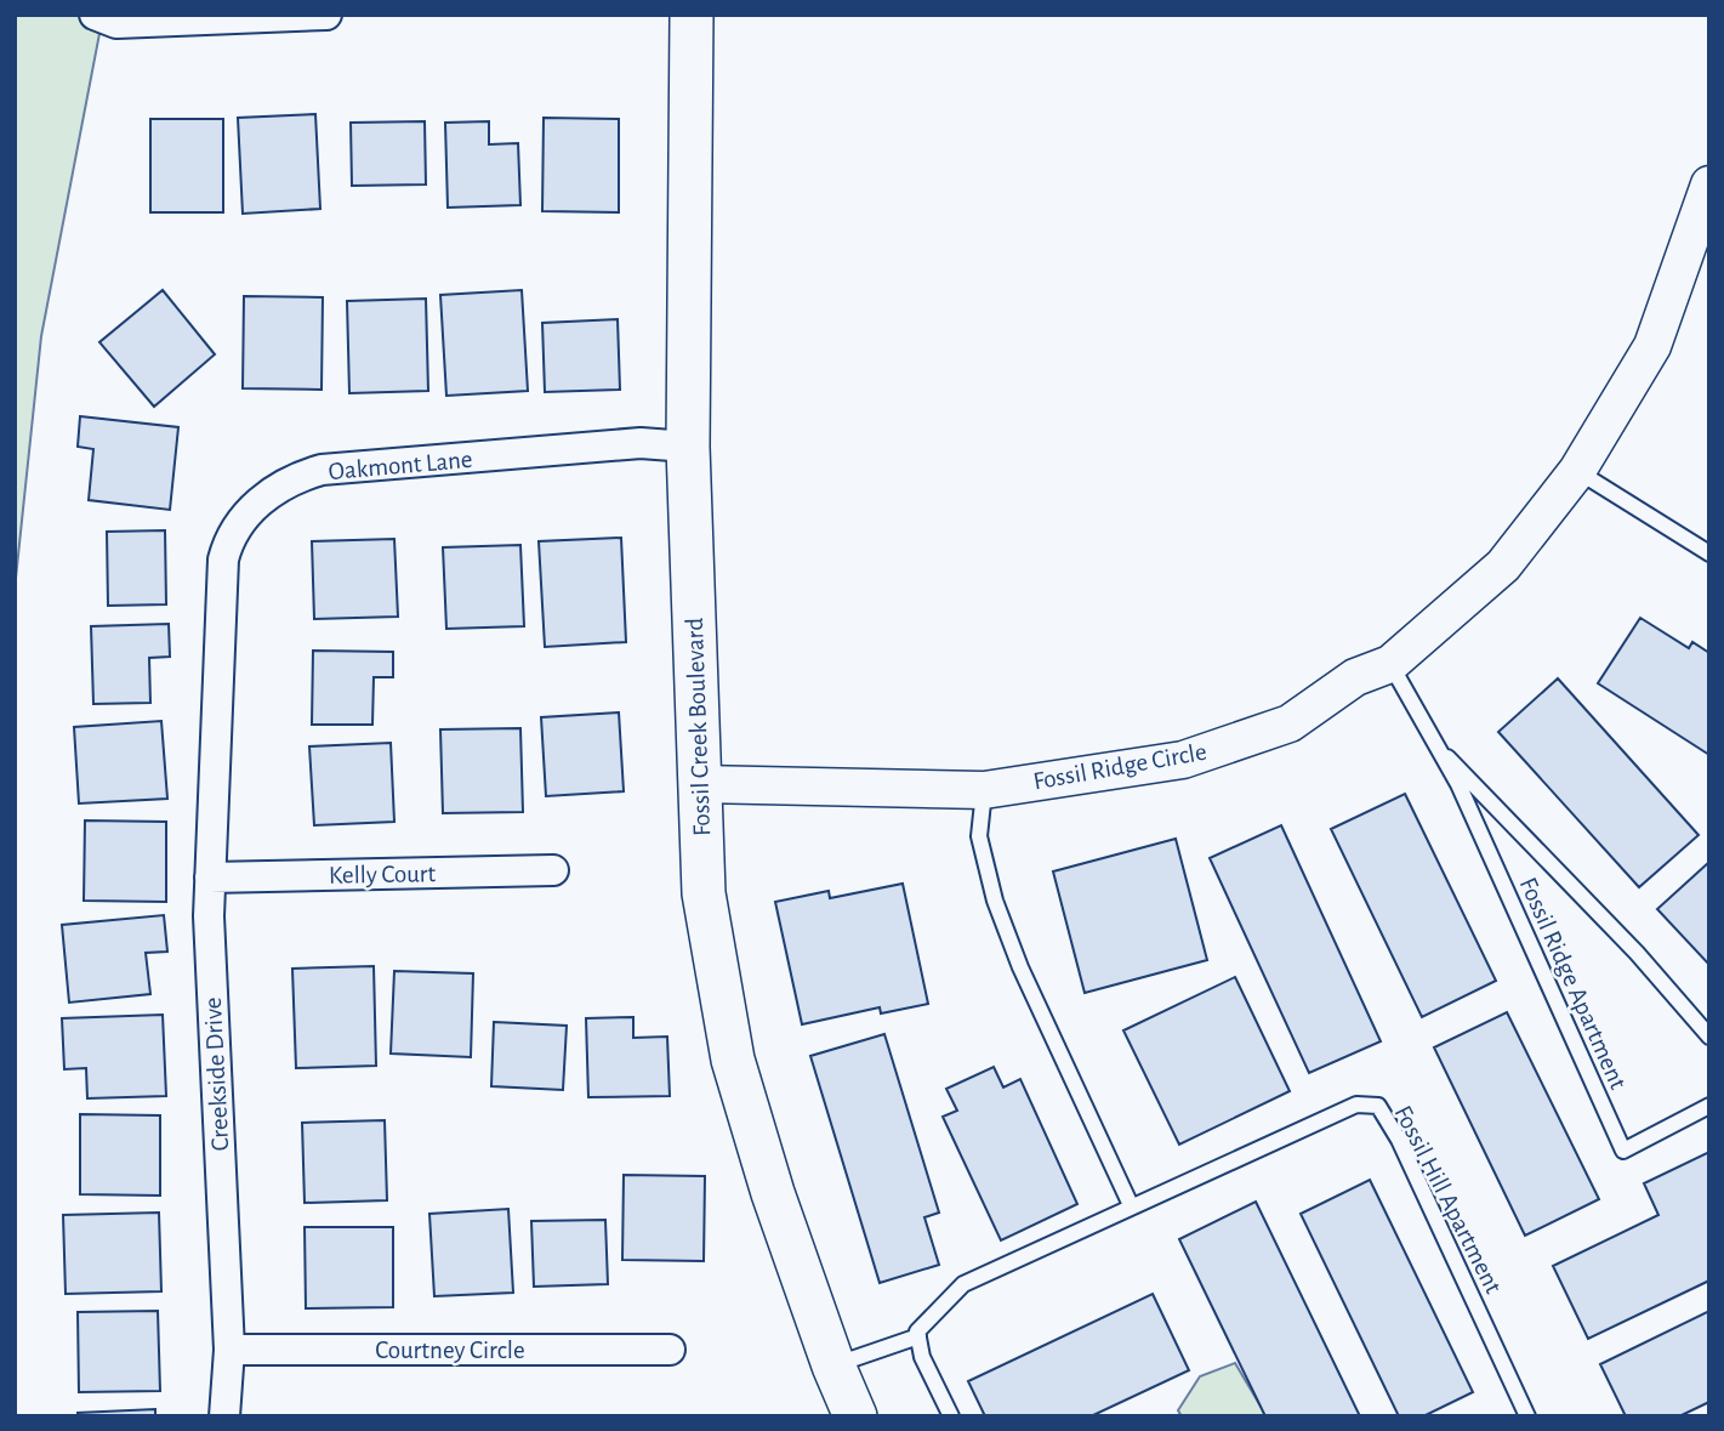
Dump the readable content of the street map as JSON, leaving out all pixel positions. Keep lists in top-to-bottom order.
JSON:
{
  "streets": {
    "main road": ["Fossil Creek Boulevard"],
    "street": [
      "Oakmont Lane",
      "Fossil Ridge Circle",
      "Kelly Court",
      "Creekside Drive",
      "Courtney Circle"
    ],
    "lane": ["Fossil Ridge Apartment", "Fossil Hill Apartment"]
  },
  "crossings": [
    ["Oakmont Lane", "Fossil Creek Boulevard"],
    ["Oakmont Lane", "Creekside Drive"],
    ["Fossil Creek Boulevard", "Fossil Ridge Circle"],
    ["Fossil Ridge Circle", "Fossil Ridge Apartment"],
    ["Kelly Court", "Creekside Drive"],
    ["Creekside Drive", "Courtney Circle"]
  ]
}
